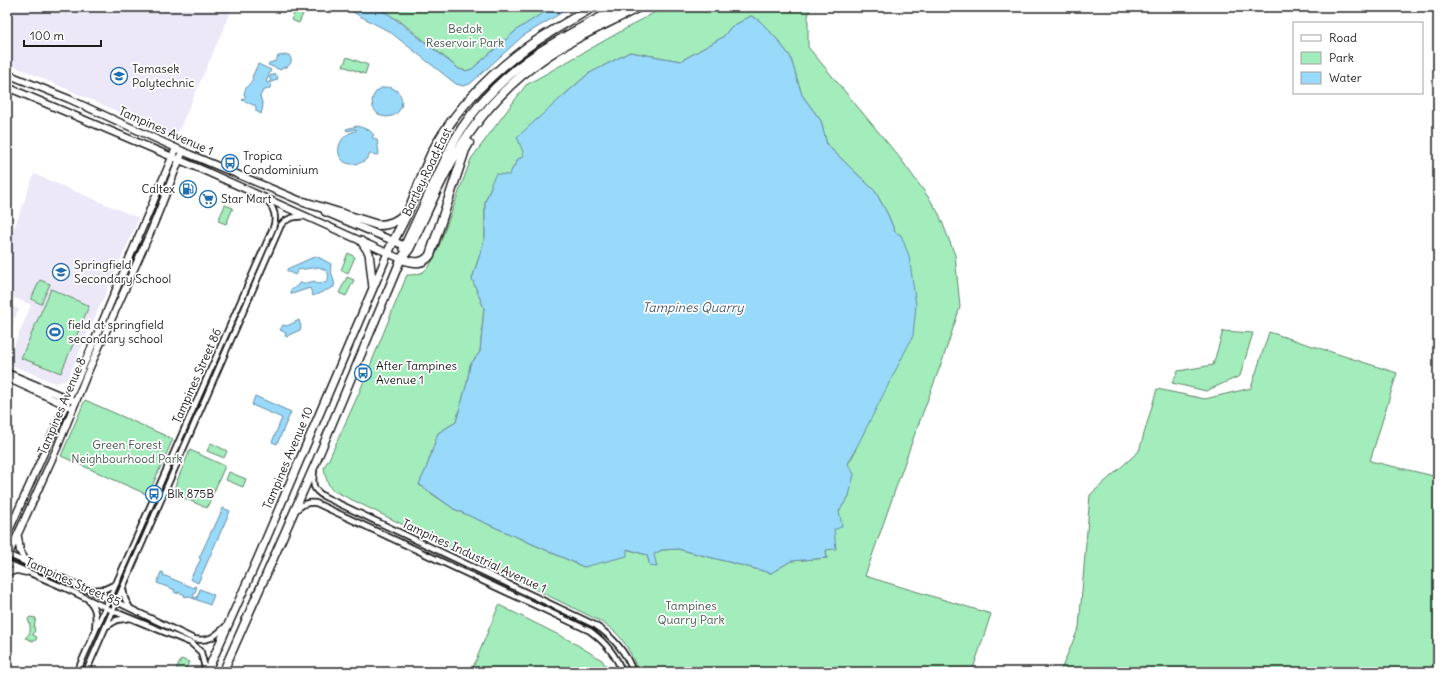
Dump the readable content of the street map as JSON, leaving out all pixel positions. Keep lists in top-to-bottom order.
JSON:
{
  "streets": {
    "highway": ["Bartley Road East"],
    "main road": ["Tampines Avenue 10"],
    "street": [
      "Tampines Avenue 1",
      "Tampines Street 86",
      "Tampines Avenue 8",
      "Tampines Industrial Avenue 1",
      "Tampines Street 85"
    ]
  },
  "crossings": [
    ["Tampines Avenue 1", "Bartley Road East"],
    ["Tampines Avenue 1", "Tampines Street 86"],
    ["Tampines Avenue 1", "Tampines Avenue 8"],
    ["Tampines Avenue 1", "Tampines Avenue 10"],
    ["Bartley Road East", "Tampines Avenue 10"],
    ["Tampines Street 86", "Tampines Street 85"],
    ["Tampines Avenue 8", "Tampines Street 85"],
    ["Tampines Avenue 10", "Tampines Street 85"]
  ],
  "water": ["Tampines Quarry"],
  "parks": ["Bedok Reservoir Park", "Green Forest Neighbourhood Park", "Tampines Quarry Park"],
  "places": {
    "school or university": ["Temasek Polytechnic", "Springfield Secondary School"],
    "bus stop": ["Tropica Condominium", "After Tampines Avenue 1", "Blk 875B"],
    "fuel station": ["Caltex"],
    "supermarket": ["Star Mart"],
    "sports": ["field at springfield secondary school"]
  },
  "legend": ["Road", "Park", "Water"],
  "scale_bar": "100 m"
}
